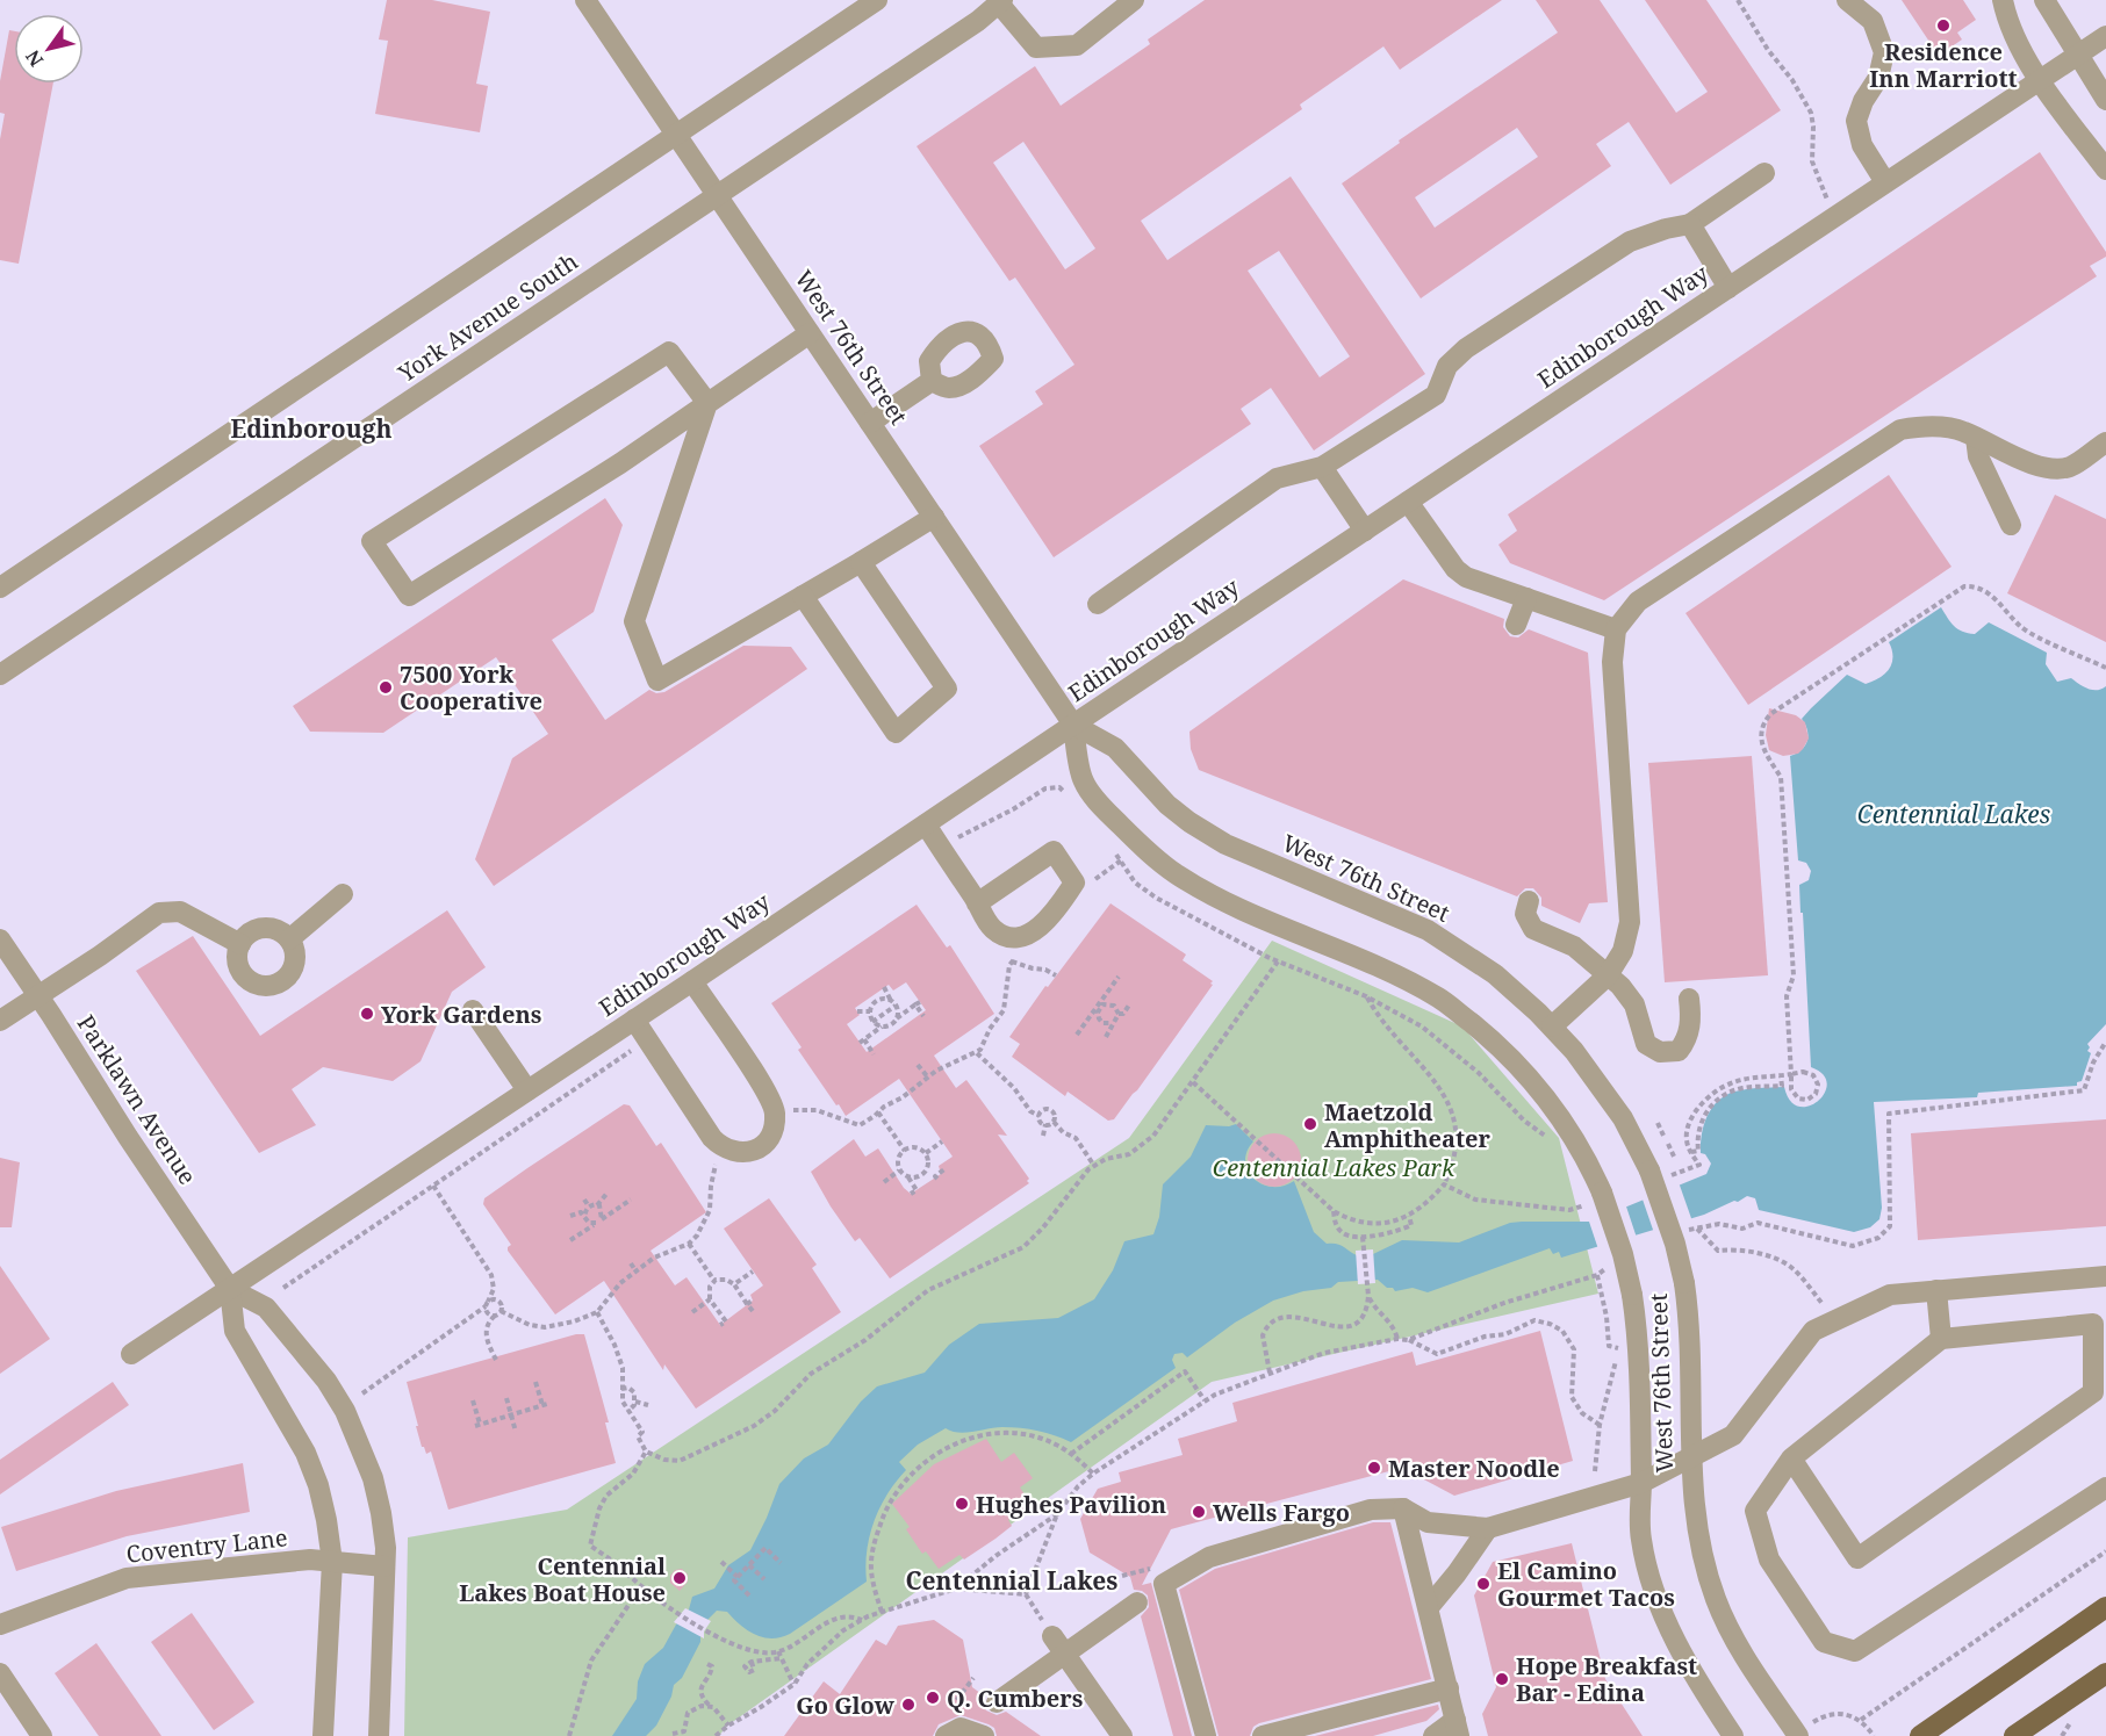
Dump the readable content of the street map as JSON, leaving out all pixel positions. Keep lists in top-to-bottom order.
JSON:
{
  "streets": {
    "street": [
      "York Avenue South",
      "Edinborough Way",
      "West 76th Street",
      "Parklawn Avenue",
      "Coventry Lane"
    ]
  },
  "crossings": [
    ["York Avenue South", "West 76th Street"],
    ["Edinborough Way", "West 76th Street"],
    ["Edinborough Way", "Parklawn Avenue"],
    ["Parklawn Avenue", "Coventry Lane"]
  ],
  "districts": ["Edinborough", "Centennial Lakes"],
  "water": ["Centennial Lakes"],
  "parks": ["Centennial Lakes Park"],
  "places": [
    "Residence Inn Marriott",
    "7500 York Cooperative",
    "York Gardens",
    "Maetzold Amphitheater",
    "Master Noodle",
    "Hughes Pavilion",
    "Wells Fargo",
    "Centennial Lakes Boat House",
    "El Camino Gourmet Tacos",
    "Hope Breakfast Bar - Edina",
    "Q. Cumbers",
    "Go Glow"
  ],
  "north": "bottom left"
}
